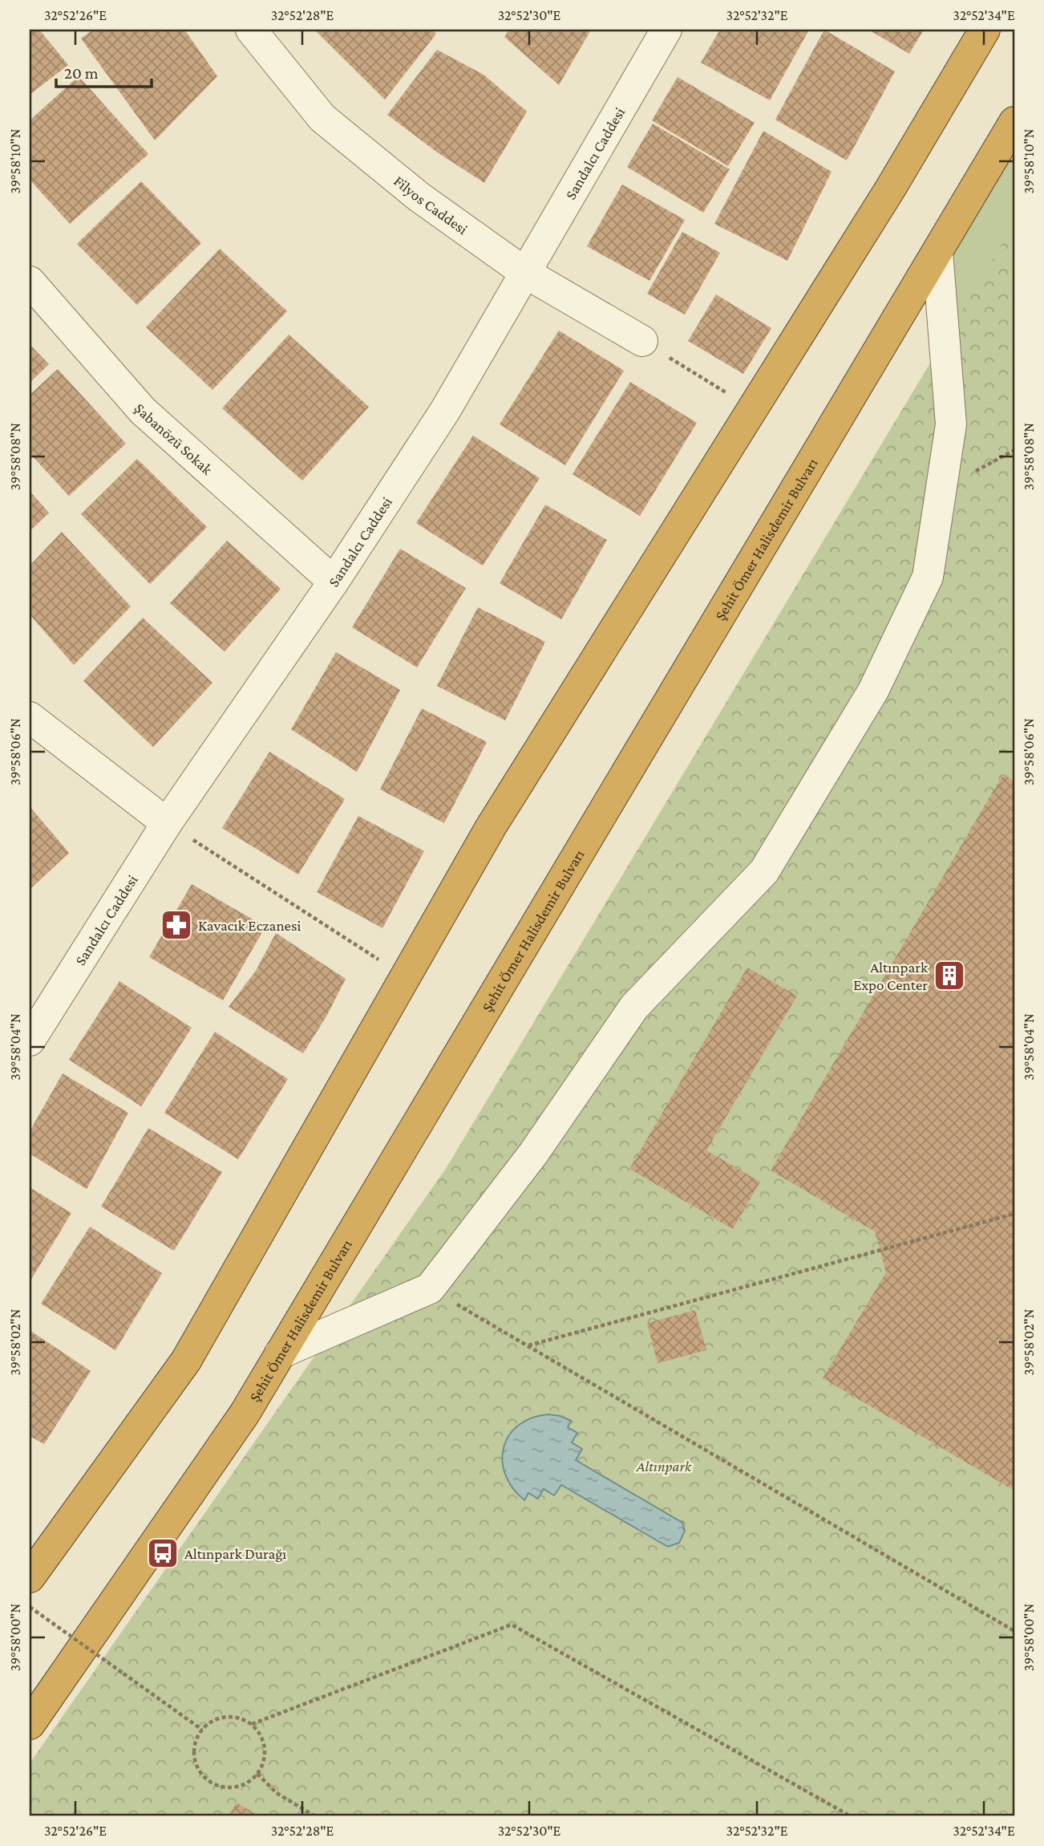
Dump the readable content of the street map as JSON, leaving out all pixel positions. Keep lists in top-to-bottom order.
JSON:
{
  "streets": {
    "highway": ["Şehit Ömer Halisdemir Bulvarı"],
    "street": ["Sandalcı Caddesi", "Filyos Caddesi", "Şabanözü Sokak"]
  },
  "crossings": [
    ["Sandalcı Caddesi", "Filyos Caddesi"],
    ["Sandalcı Caddesi", "Şabanözü Sokak"]
  ],
  "parks": ["Altınpark"],
  "places": {
    "pharmacy": ["Kavacık Eczanesi"],
    "building": ["Altınpark Expo Center"],
    "bus stop": ["Altınpark Durağı"]
  },
  "scale_bar": "20 m",
  "coordinates": [
    "32°52'26\"E",
    "32°52'28\"E",
    "32°52'30\"E",
    "32°52'32\"E",
    "32°52'34\"E",
    "39°58'10\"N",
    "39°58'08\"N",
    "39°58'06\"N",
    "39°58'04\"N",
    "39°58'02\"N",
    "39°58'00\"N"
  ]
}
